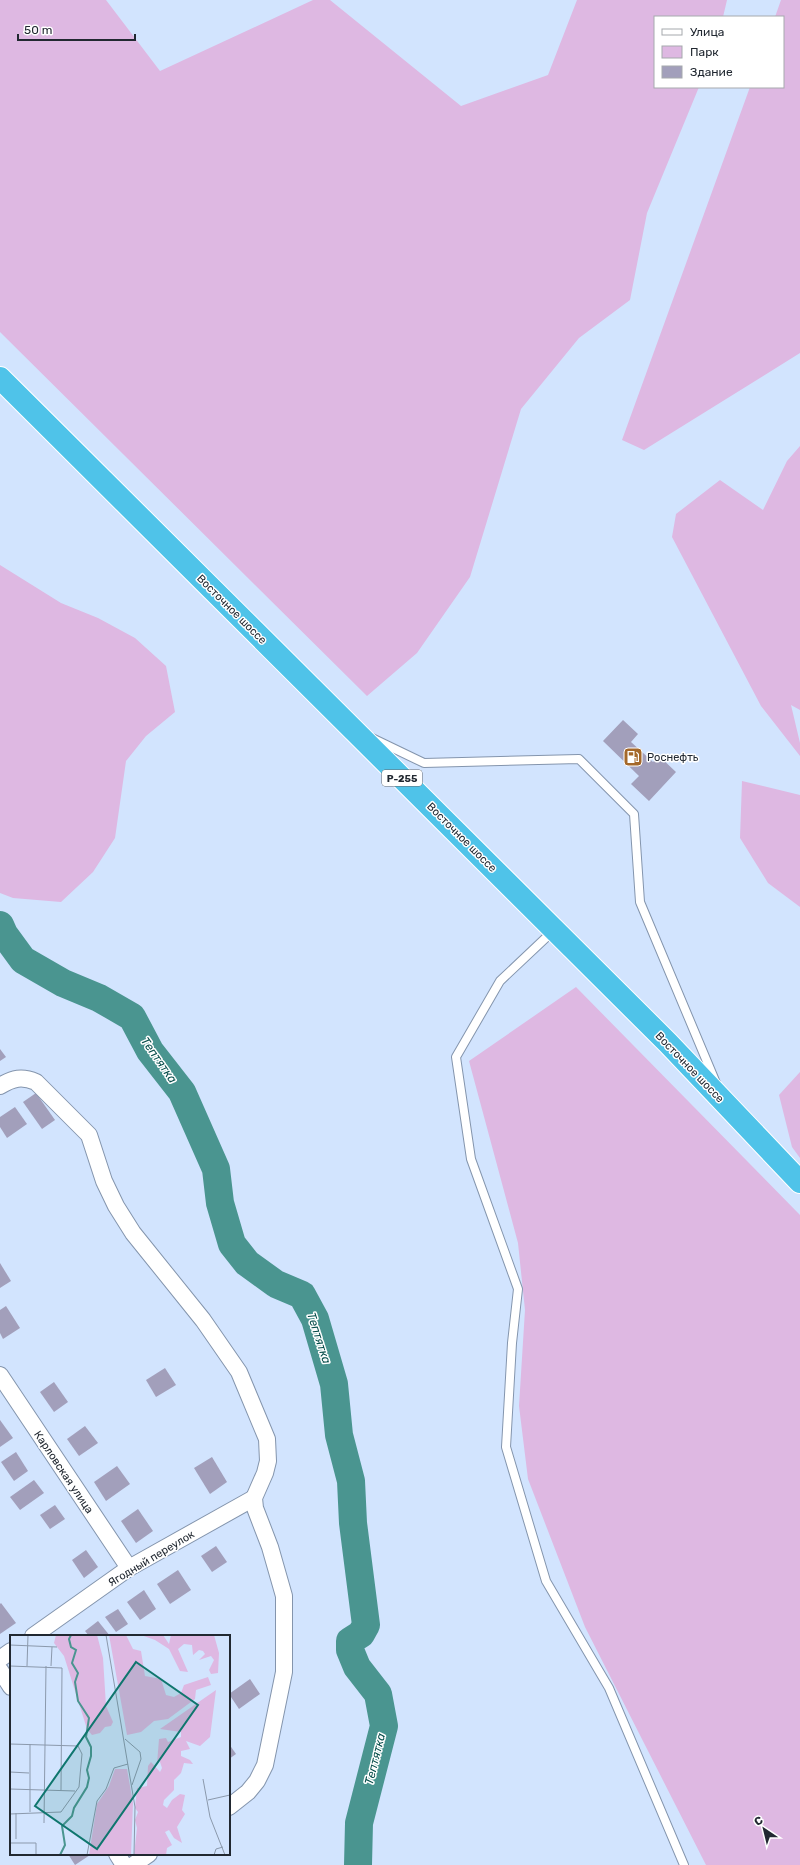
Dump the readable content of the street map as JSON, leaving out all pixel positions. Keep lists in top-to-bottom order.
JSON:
{
  "streets": {
    "highway": ["Восточное шоссе", "Р-255"],
    "street": ["Карловская улица", "Ягодный переулок"]
  },
  "crossings": [
    ["Карловская улица", "Ягодный переулок"]
  ],
  "water": ["Тептятка"],
  "places": {
    "fuel station": ["Роснефть"]
  },
  "legend": ["Улица", "Парк", "Здание"],
  "scale_bar": "50 m",
  "north": "top left"
}
